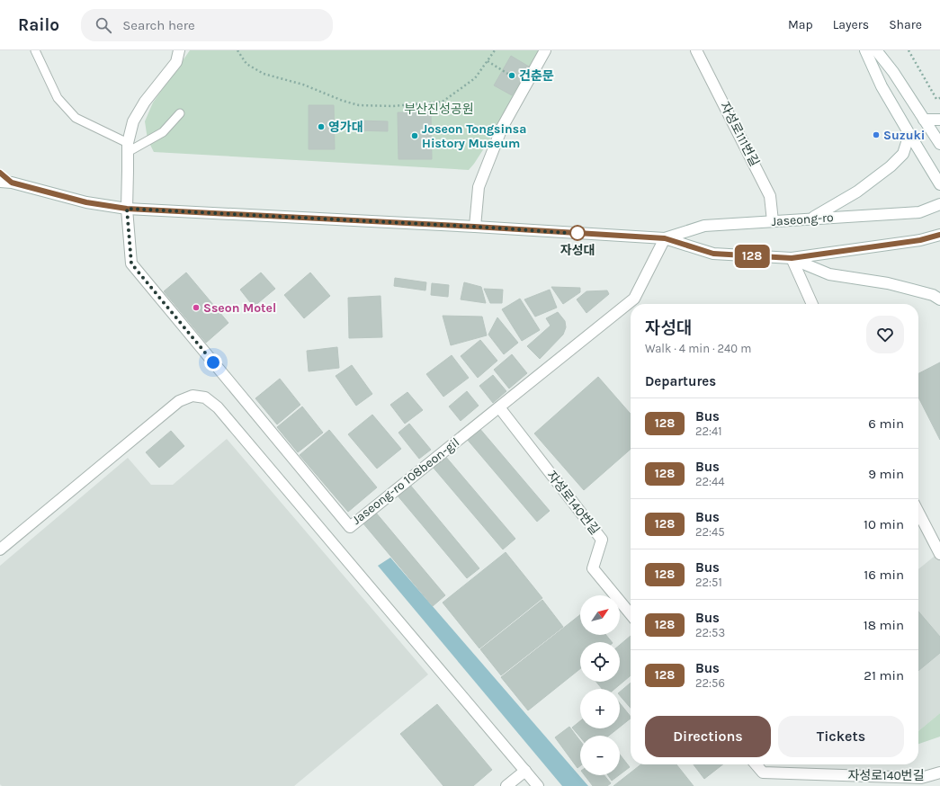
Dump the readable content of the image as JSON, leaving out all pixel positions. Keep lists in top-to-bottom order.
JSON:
{
  "streets": {
    "street": [
      "자성로111번길",
      "Jaseong-ro",
      "Jaseong-ro 108beon-gil",
      "자성로140번길"
    ]
  },
  "crossings": [
    ["자성로111번길", "Jaseong-ro"],
    ["Jaseong-ro", "Jaseong-ro 108beon-gil"],
    ["Jaseong-ro 108beon-gil", "자성로140번길"]
  ],
  "parks": ["부산진성공원"],
  "places": [
    "건춘문",
    "영가대",
    "Suzuki",
    "Joseon Tongsinsa History Museum",
    "자성대",
    "Sseon Motel"
  ],
  "lines": ["bus line 128"],
  "north": "top right",
  "page": {
    "header": "Railo",
    "search": "Search here",
    "nav": ["Map", "Layers", "Share"],
    "on_map": "128",
    "heading": [
      ["자성대", "Walk · 4 min · 240 m"],
      "Departures"
    ],
    "list": [
      {
        "mark": "128",
        "name": "Bus",
        "note": "22:41",
        "value": "6 min"
      },
      {
        "mark": "128",
        "name": "Bus",
        "note": "22:44",
        "value": "9 min"
      },
      {
        "mark": "128",
        "name": "Bus",
        "note": "22:45",
        "value": "10 min"
      },
      {
        "mark": "128",
        "name": "Bus",
        "note": "22:51",
        "value": "16 min"
      },
      {
        "mark": "128",
        "name": "Bus",
        "note": "22:53",
        "value": "18 min"
      },
      {
        "mark": "128",
        "name": "Bus",
        "note": "22:56",
        "value": "21 min"
      }
    ],
    "map_buttons": ["+", "−"],
    "buttons": ["Directions", "Tickets"]
  }
}
